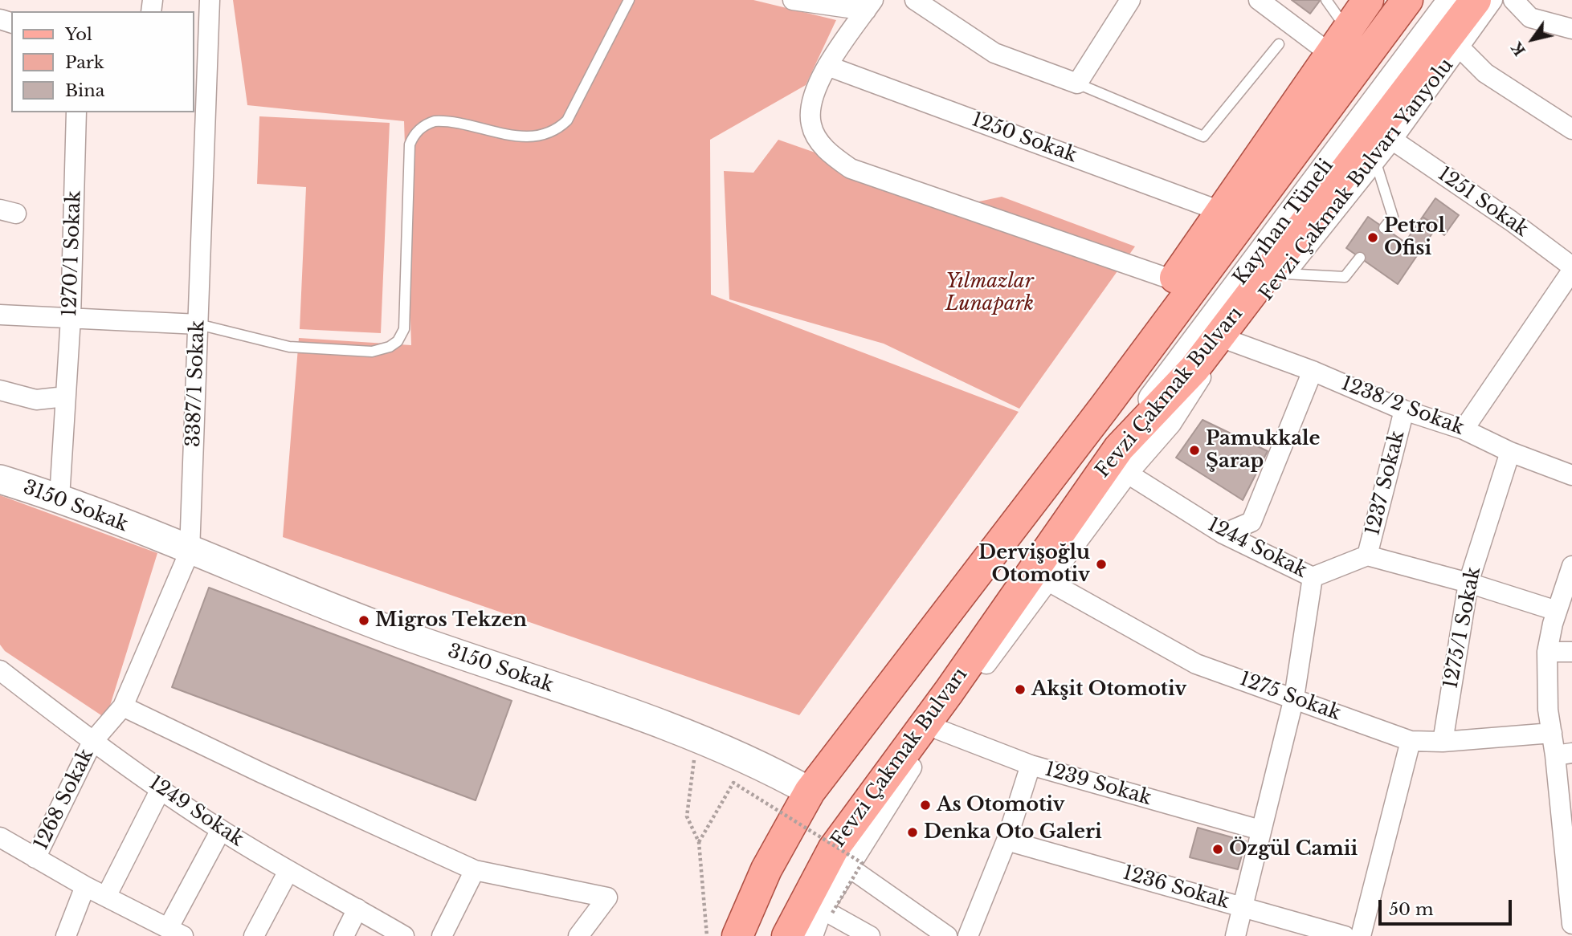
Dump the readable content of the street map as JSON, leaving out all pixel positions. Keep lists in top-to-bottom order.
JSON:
{
  "streets": {
    "main road": ["Kayıhan Tüneli", "Fevzi Çakmak Bulvarı", "3150 Sokak"],
    "street": [
      "1250 Sokak",
      "Fevzi Çakmak Bulvarı Yanyolu",
      "1251 Sokak",
      "1270/1 Sokak",
      "3387/1 Sokak",
      "1238/2 Sokak",
      "1237 Sokak",
      "1244 Sokak",
      "1275/1 Sokak",
      "1275 Sokak",
      "1239 Sokak",
      "1268 Sokak",
      "1249 Sokak",
      "1236 Sokak"
    ]
  },
  "crossings": [
    ["Fevzi Çakmak Bulvarı Yanyolu", "1251 Sokak"],
    ["Fevzi Çakmak Bulvarı Yanyolu", "Kayıhan Tüneli"],
    ["Fevzi Çakmak Bulvarı Yanyolu", "Fevzi Çakmak Bulvarı"],
    ["Fevzi Çakmak Bulvarı Yanyolu", "1238/2 Sokak"],
    ["Fevzi Çakmak Bulvarı Yanyolu", "1244 Sokak"],
    ["Fevzi Çakmak Bulvarı Yanyolu", "1275 Sokak"],
    ["Fevzi Çakmak Bulvarı Yanyolu", "1239 Sokak"],
    ["Kayıhan Tüneli", "Fevzi Çakmak Bulvarı"],
    ["Kayıhan Tüneli", "1244 Sokak"],
    ["1270/1 Sokak", "3150 Sokak"],
    ["3387/1 Sokak", "3150 Sokak"],
    ["3387/1 Sokak", "1268 Sokak"],
    ["3387/1 Sokak", "1249 Sokak"],
    ["Fevzi Çakmak Bulvarı", "3150 Sokak"],
    ["Fevzi Çakmak Bulvarı", "1244 Sokak"],
    ["1238/2 Sokak", "1237 Sokak"],
    ["1238/2 Sokak", "1275/1 Sokak"],
    ["1237 Sokak", "1244 Sokak"],
    ["1275/1 Sokak", "1275 Sokak"],
    ["1268 Sokak", "1249 Sokak"]
  ],
  "parks": ["Yılmazlar Lunapark"],
  "places": [
    "Petrol Ofisi",
    "Pamukkale Şarap",
    "Dervişoğlu Otomotiv",
    "Migros Tekzen",
    "Akşit Otomotiv",
    "As Otomotiv",
    "Denka Oto Galeri",
    "Özgül Camii"
  ],
  "legend": ["Yol", "Park", "Bina"],
  "scale_bar": "50 m",
  "north": "bottom left"
}
